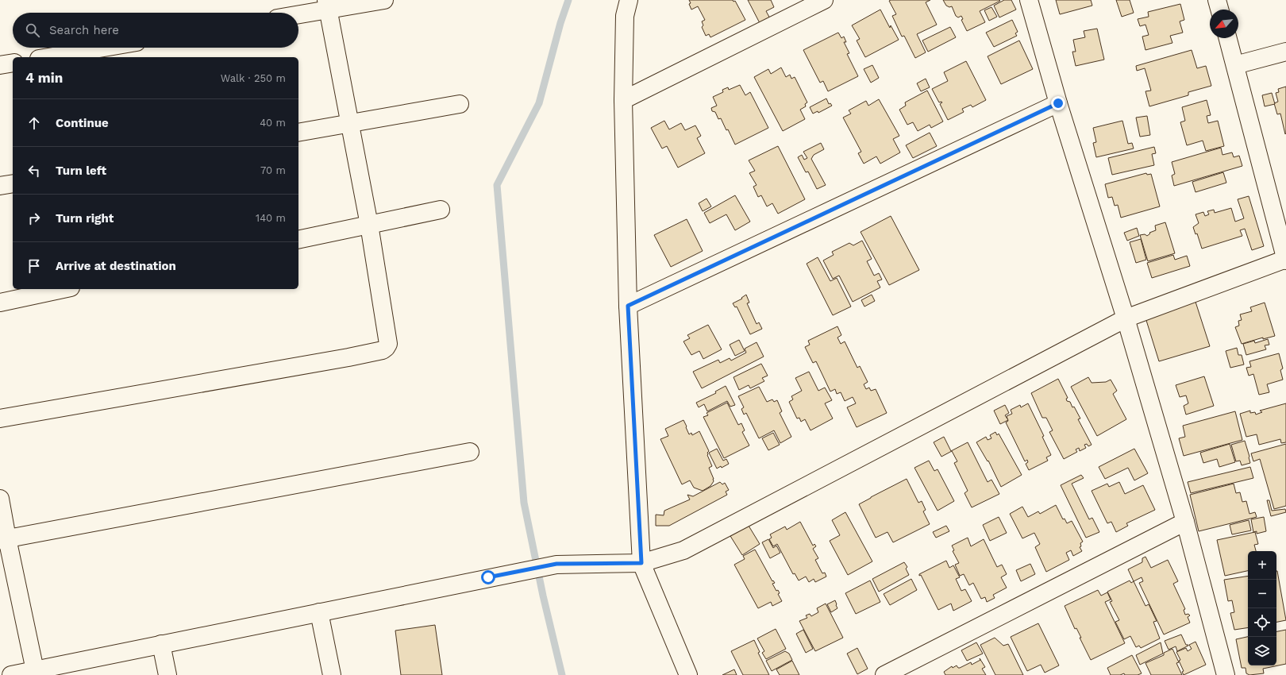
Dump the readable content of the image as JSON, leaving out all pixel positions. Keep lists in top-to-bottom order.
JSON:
{
  "north": "bottom left",
  "page": {
    "search": "Search here",
    "heading": ["4 min", "Walk · 250 m"],
    "list": [
      ["Continue", "40 m"],
      ["Turn left", "70 m"],
      ["Turn right", "140 m"],
      "Arrive at destination"
    ],
    "map_buttons": ["+", "−"]
  }
}
